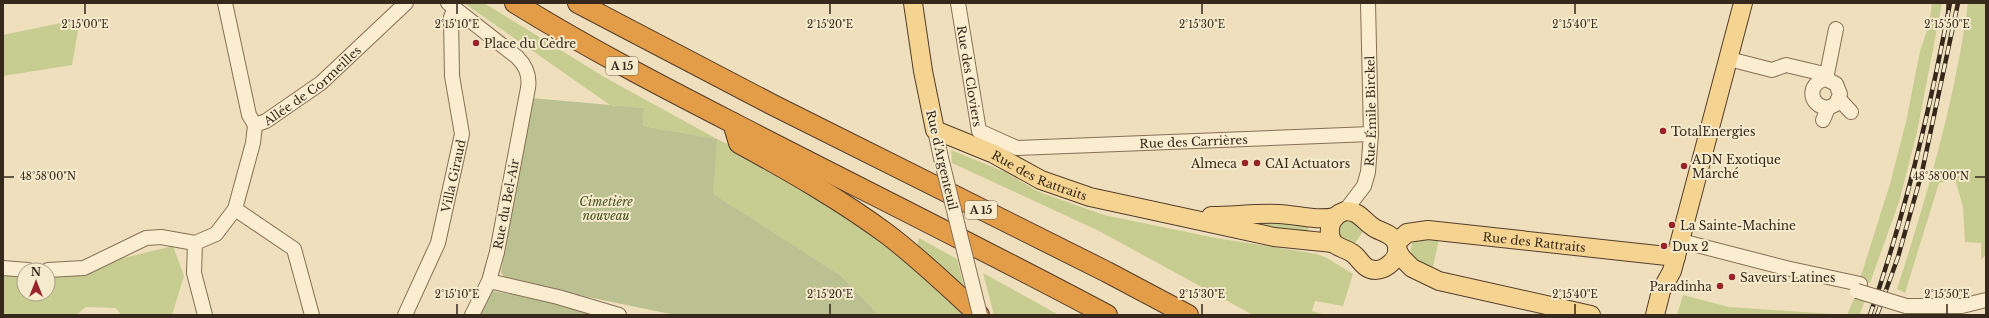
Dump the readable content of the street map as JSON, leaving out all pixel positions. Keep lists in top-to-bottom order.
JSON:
{
  "streets": {
    "highway": ["A 15"],
    "main road": ["Rue d'Argenteuil", "Rue des Rattraits"],
    "street": [
      "Rue des Cloviers",
      "Allée de Cormeilles",
      "Rue Émile Birckel",
      "Rue des Carrières",
      "Villa Giraud",
      "Rue du Bel-Air"
    ]
  },
  "crossings": [
    ["Rue des Cloviers", "Rue des Carrières"],
    ["Rue Émile Birckel", "Rue des Carrières"],
    ["Rue Émile Birckel", "Rue des Rattraits"],
    ["Rue d'Argenteuil", "Rue des Rattraits"],
    ["Villa Giraud", "Rue du Bel-Air"]
  ],
  "parks": ["Cimetière nouveau"],
  "places": [
    "Place du Cèdre",
    "TotalEnergies",
    "Almeca",
    "CAI Actuators",
    "ADN Exotique Marché",
    "La Sainte-Machine",
    "Dux 2",
    "Saveurs Latines",
    "Paradinha"
  ],
  "north": "top",
  "coordinates": [
    "2°15'00\"E",
    "2°15'10\"E",
    "2°15'20\"E",
    "2°15'30\"E",
    "2°15'40\"E",
    "2°15'50\"E",
    "48°58'00\"N"
  ]
}
